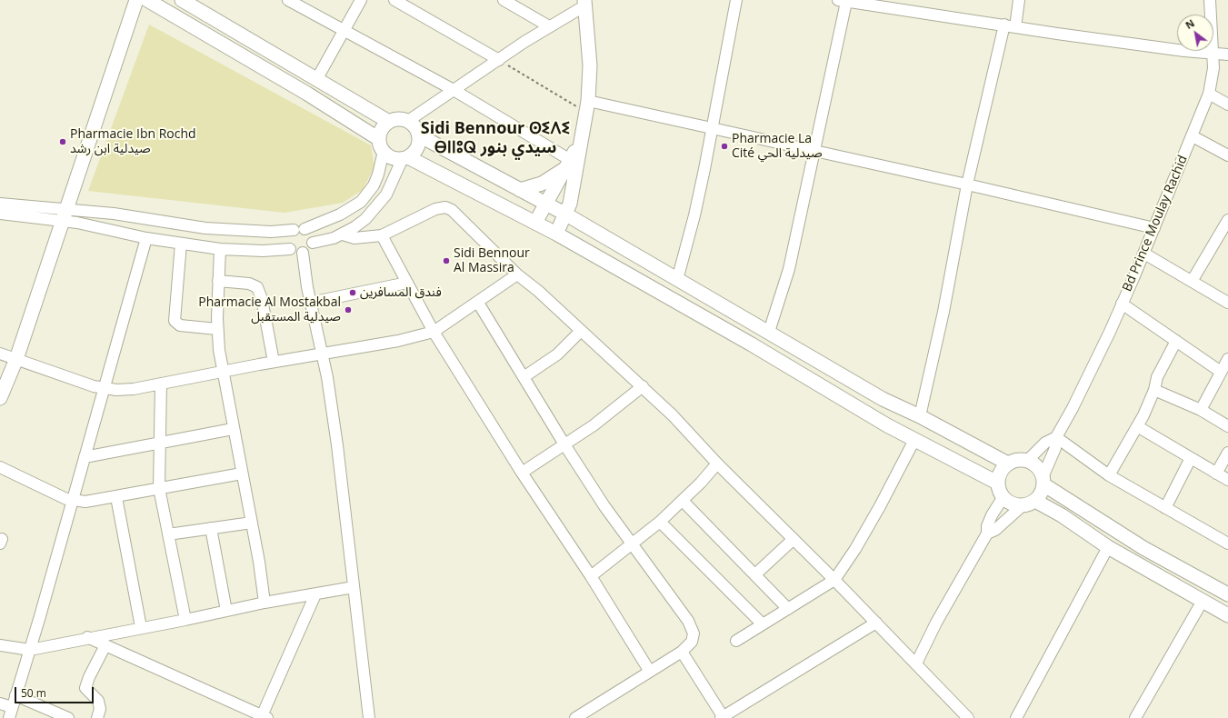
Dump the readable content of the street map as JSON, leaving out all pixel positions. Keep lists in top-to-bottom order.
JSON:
{
  "streets": {
    "street": ["Bd Prince Moulay Rachid"]
  },
  "districts": ["Sidi Bennour ⵙⵉⴷⵉ ⴱⵏⵏⵓⵕ سيدي بنور"],
  "places": [
    "Pharmacie Ibn Rochd صيدلية ابن رشد",
    "Pharmacie La Cité صيدلية الحي",
    "Sidi Bennour Al Massira",
    "فندق المسافرين",
    "Pharmacie Al Mostakbal صيدلية المستقبل"
  ],
  "scale_bar": "50 m",
  "north": "top left"
}
